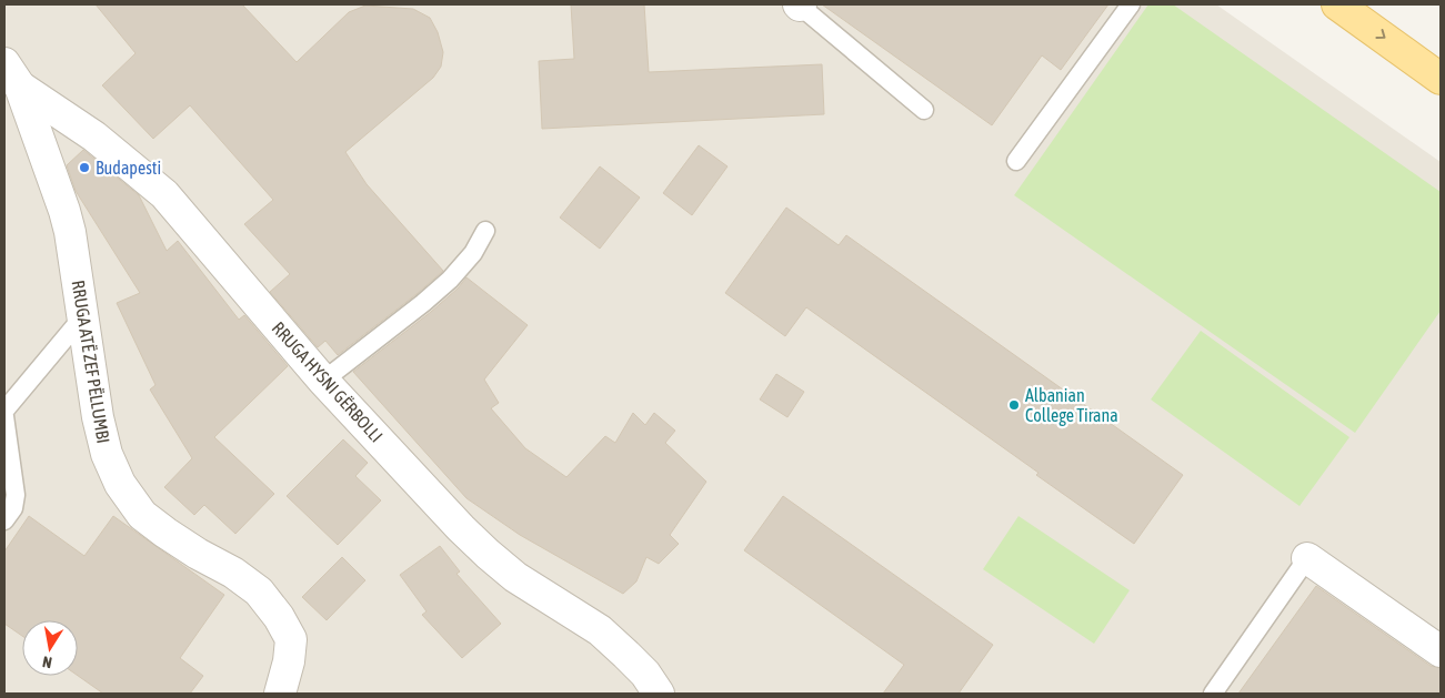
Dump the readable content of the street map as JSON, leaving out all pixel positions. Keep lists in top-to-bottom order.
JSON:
{
  "streets": {
    "street": ["RRUGA ATË ZEF PËLLUMBI", "RRUGA HYSNI GËRBOLLI"]
  },
  "crossings": [
    ["RRUGA ATË ZEF PËLLUMBI", "RRUGA HYSNI GËRBOLLI"]
  ],
  "places": ["Budapesti", "Albanian College Tirana"],
  "north": "bottom"
}
